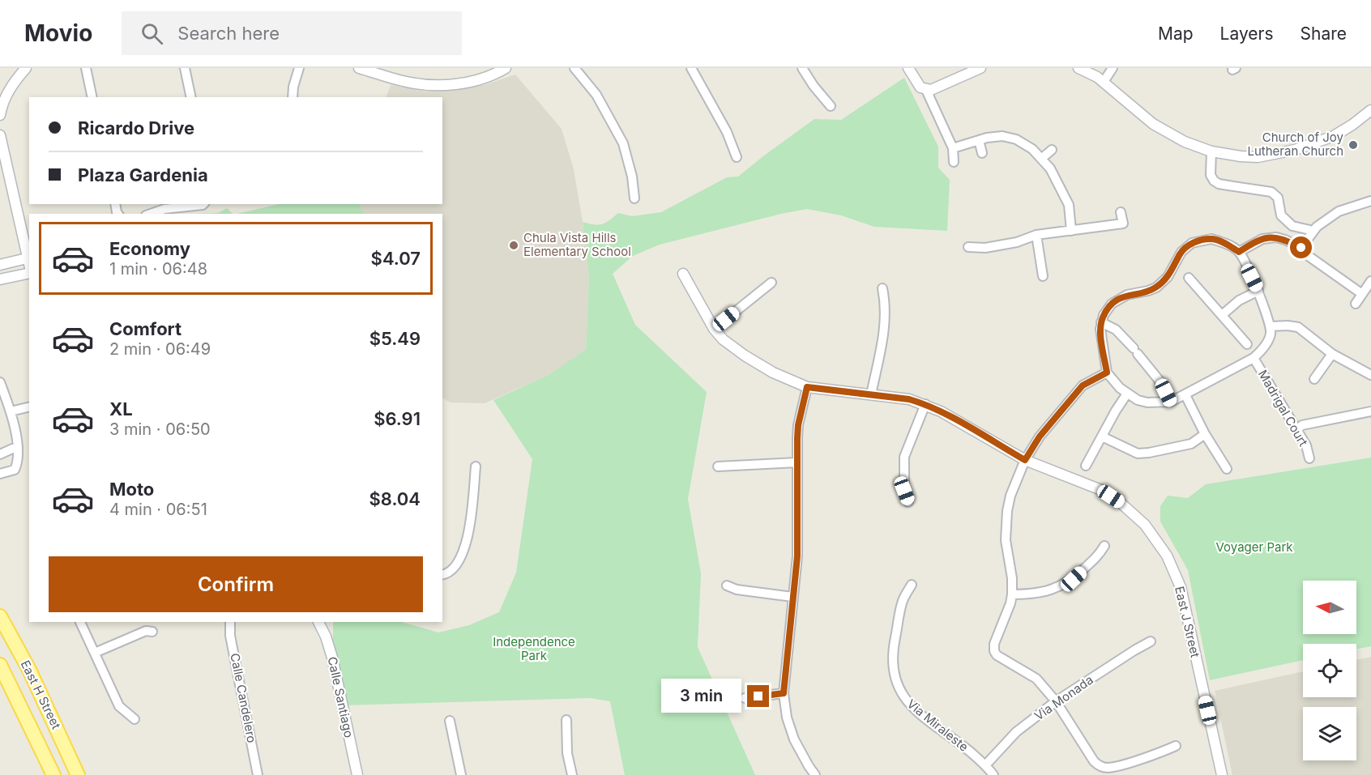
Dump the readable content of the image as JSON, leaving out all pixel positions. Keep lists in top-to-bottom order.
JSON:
{
  "streets": {
    "main road": ["East H Street"],
    "street": [
      "Madrigal Court",
      "East J Street",
      "Calle Santiago",
      "Calle Candelero",
      "Via Monada",
      "Via Miraleste"
    ]
  },
  "crossings": [
    ["Via Monada", "Via Miraleste"]
  ],
  "parks": ["Voyager Park", "Independence Park"],
  "places": ["Church of Joy Lutheran Church", "Chula Vista Hills Elementary School"],
  "north": "left",
  "page": {
    "header": "Movio",
    "search": "Search here",
    "nav": ["Map", "Layers", "Share"],
    "banner": ["Ricardo Drive", "Plaza Gardenia"],
    "list": [
      {
        "name": "Economy",
        "note": "1 min · 06:48",
        "value": "$4.07"
      },
      {
        "name": "Comfort",
        "note": "2 min · 06:49",
        "value": "$5.49"
      },
      {
        "name": "XL",
        "note": "3 min · 06:50",
        "value": "$6.91"
      },
      {
        "name": "Moto",
        "note": "4 min · 06:51",
        "value": "$8.04"
      }
    ],
    "buttons": "Confirm",
    "bubble": "3 min"
  }
}
